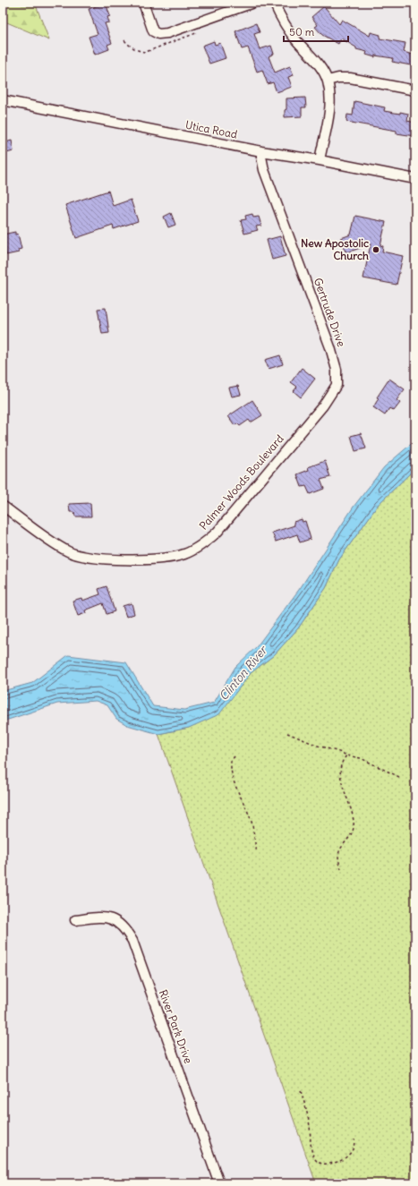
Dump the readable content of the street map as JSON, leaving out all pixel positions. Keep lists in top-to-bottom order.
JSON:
{
  "streets": {
    "street": [
      "Utica Road",
      "Gertrude Drive",
      "Palmer Woods Boulevard",
      "River Park Drive"
    ]
  },
  "crossings": [
    ["Utica Road", "Gertrude Drive"],
    ["Gertrude Drive", "Palmer Woods Boulevard"]
  ],
  "water": ["Clinton River"],
  "places": ["New Apostolic Church"],
  "scale_bar": "50 m"
}
